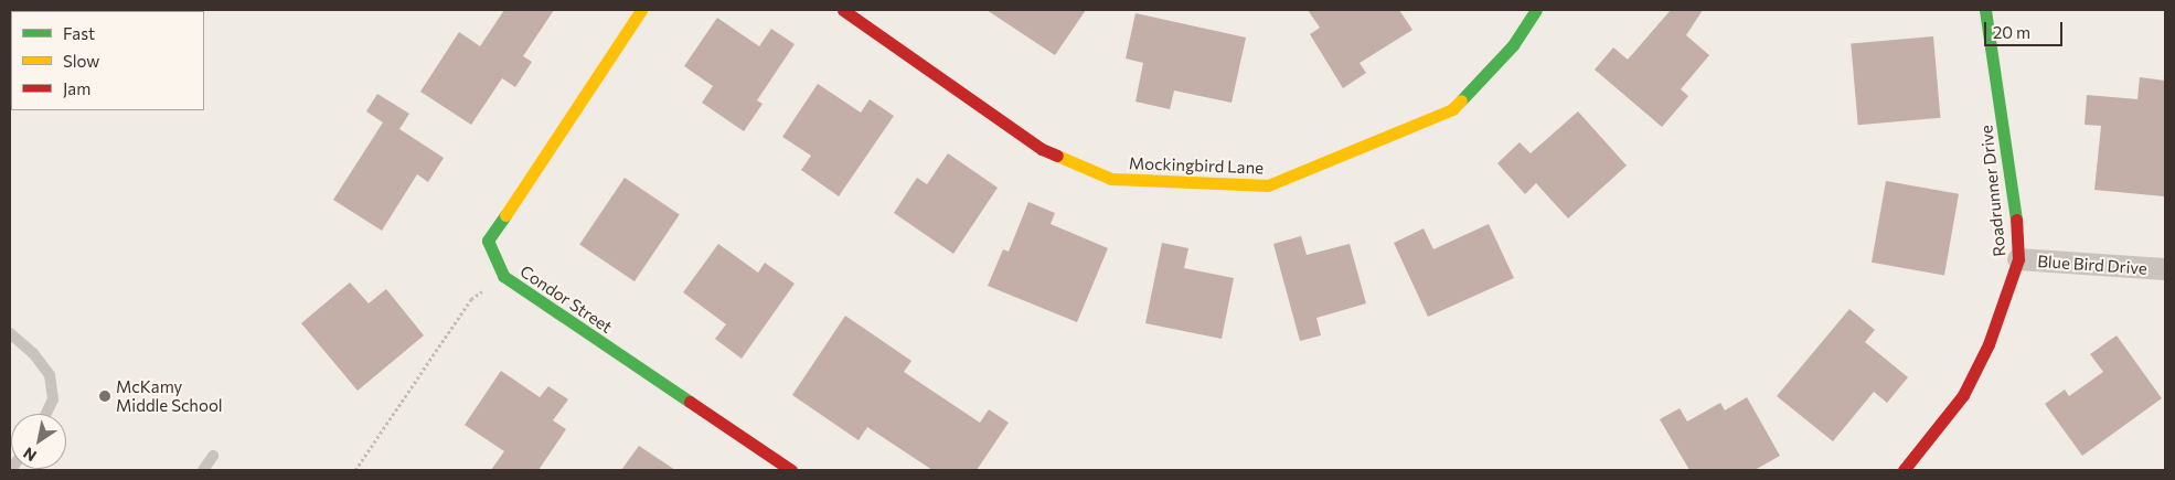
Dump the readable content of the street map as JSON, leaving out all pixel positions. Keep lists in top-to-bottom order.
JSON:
{
  "streets": {
    "street": [
      "Mockingbird Lane",
      "Roadrunner Drive",
      "Blue Bird Drive",
      "Condor Street"
    ]
  },
  "crossings": [
    ["Roadrunner Drive", "Blue Bird Drive"]
  ],
  "places": ["McKamy Middle School"],
  "legend": ["Fast", "Slow", "Jam"],
  "scale_bar": "20 m",
  "north": "bottom left"
}
